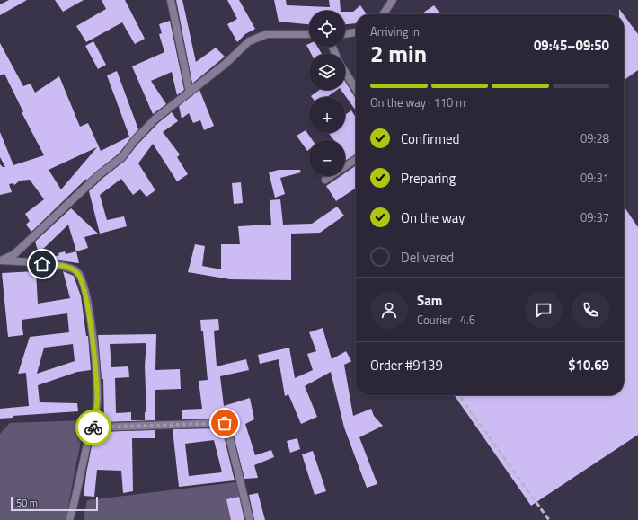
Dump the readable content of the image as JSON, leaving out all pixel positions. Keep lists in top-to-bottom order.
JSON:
{
  "scale_bar": "50 m",
  "page": {
    "map_buttons": ["+", "−"],
    "heading": ["2 min", "Arriving in", "09:45–09:50"],
    "panel": [
      "Sam",
      "Courier · 4.6",
      "Order #9139",
      "$10.69"
    ],
    "bar": "On the way · 110 m",
    "list": [
      ["Confirmed", "09:28"],
      ["Preparing", "09:31"],
      ["On the way", "09:37"],
      "Delivered"
    ],
    "scale": "50 m"
  }
}
